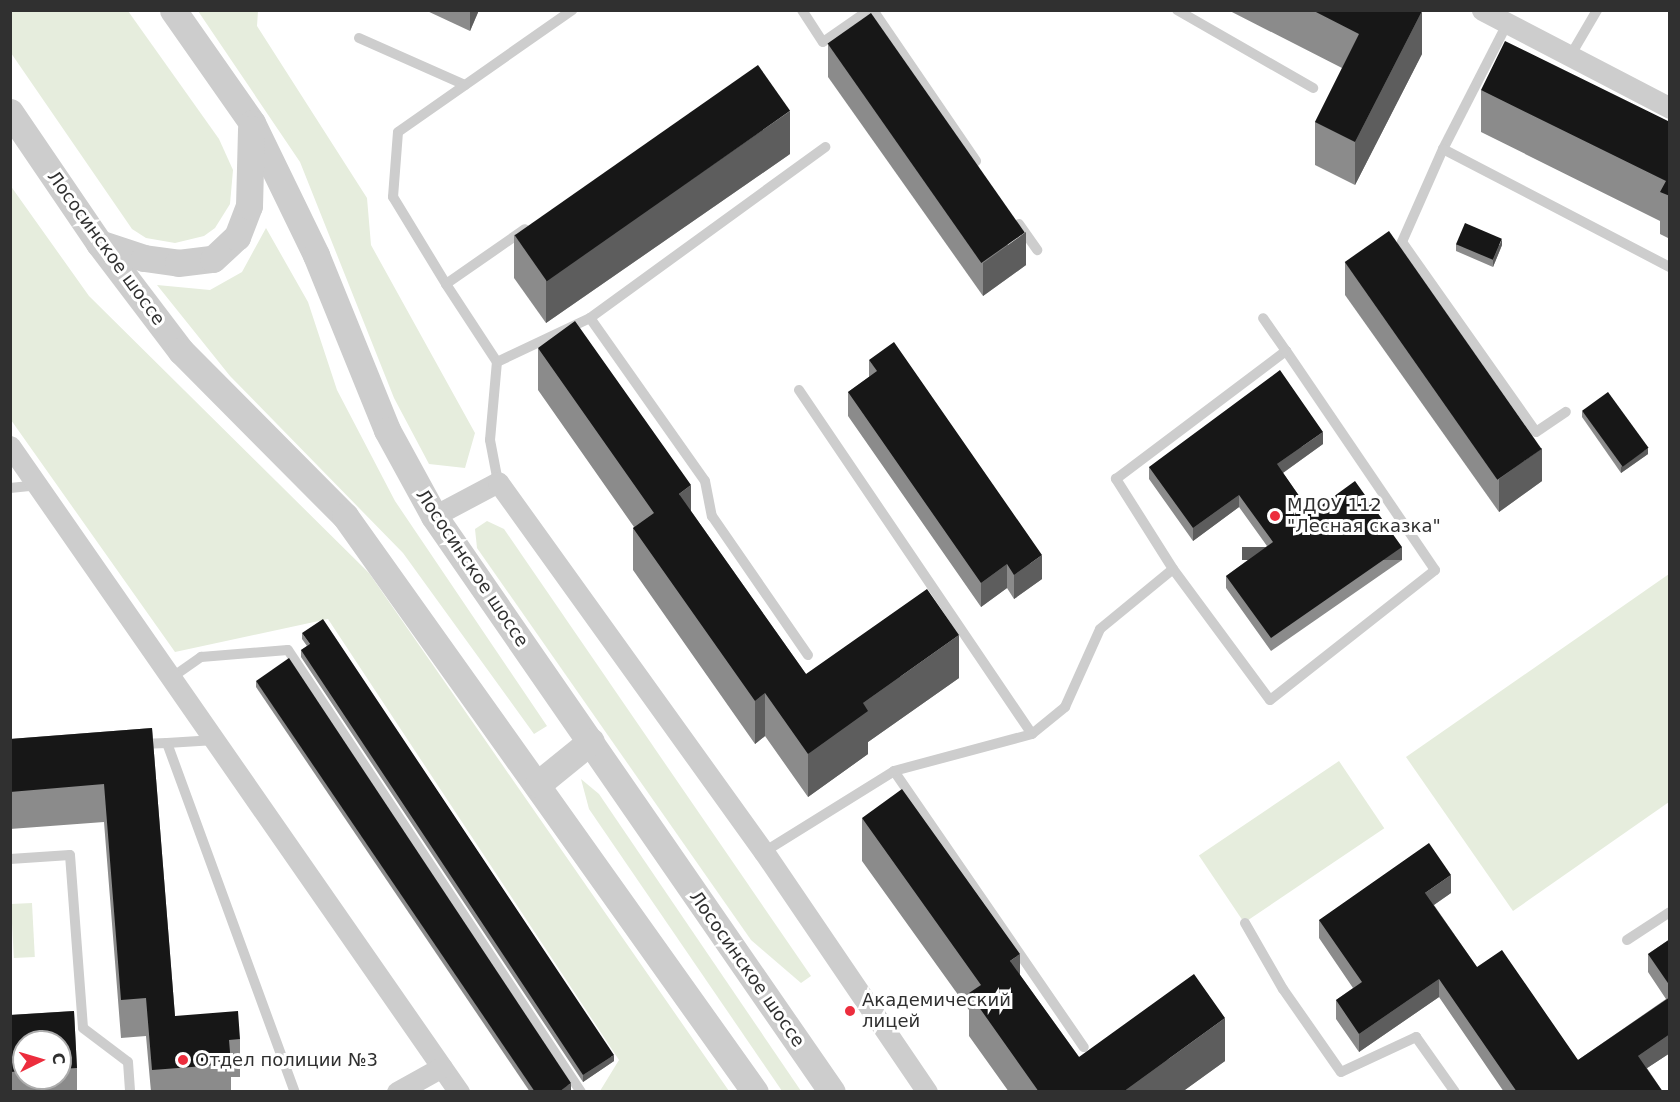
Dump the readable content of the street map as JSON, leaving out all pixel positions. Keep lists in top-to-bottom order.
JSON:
{
  "streets": {
    "street": ["Лососинское шоссе"]
  },
  "places": ["МДОУ 112 \"Лесная сказка\"", "Академический лицей", "Отдел полиции №3"],
  "north": "right"
}
